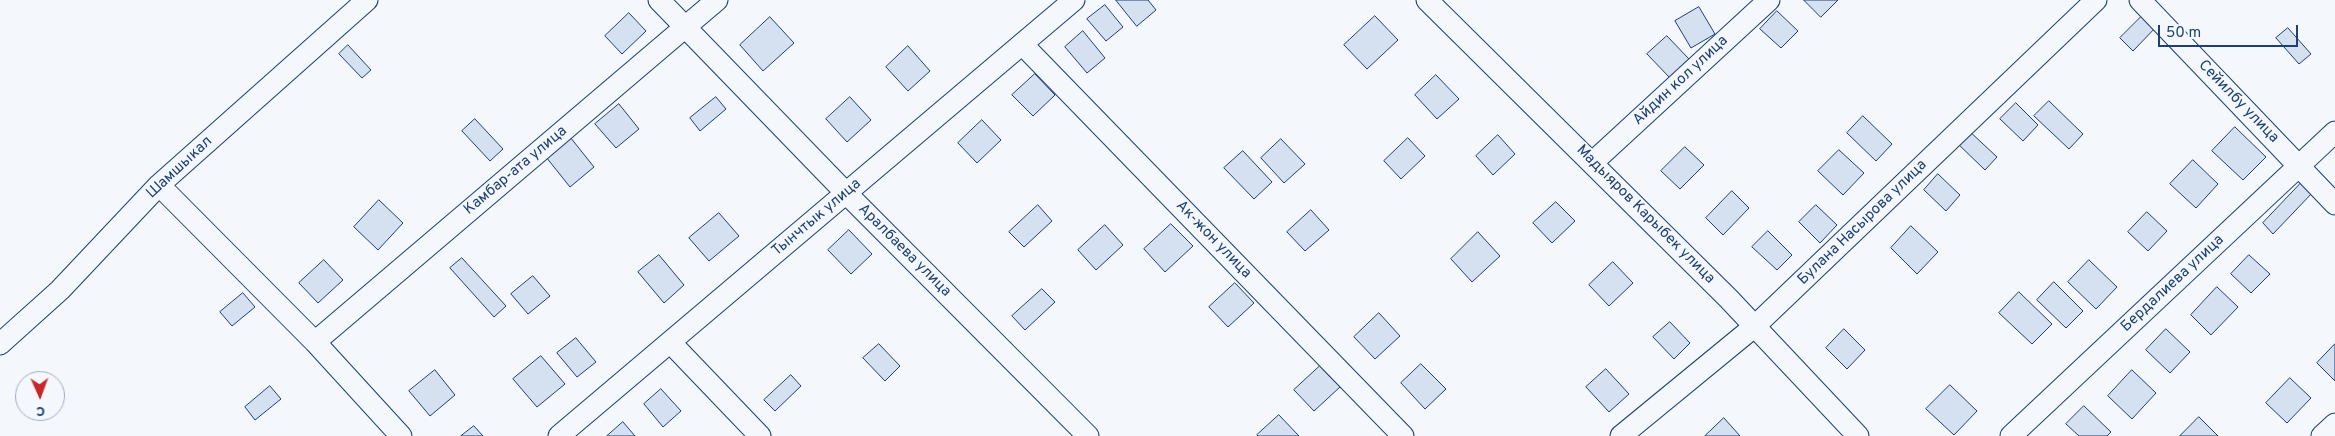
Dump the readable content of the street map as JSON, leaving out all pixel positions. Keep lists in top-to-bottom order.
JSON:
{
  "streets": {
    "street": [
      "Айдин кол улица",
      "Сейилбу улица",
      "Шамшыкал",
      "Камбар-ата улица",
      "Мадыяров Карыбек улица",
      "Тынчтык улица",
      "Булана Насырова улица",
      "Ак-жон улица",
      "Аралбаева улица",
      "Бердалиева улица"
    ]
  },
  "crossings": [
    ["Айдин кол улица", "Мадыяров Карыбек улица"],
    ["Сейилбу улица", "Бердалиева улица"],
    ["Камбар-ата улица", "Аралбаева улица"],
    ["Мадыяров Карыбек улица", "Булана Насырова улица"],
    ["Тынчтык улица", "Ак-жон улица"],
    ["Тынчтык улица", "Аралбаева улица"]
  ],
  "scale_bar": "50 m",
  "north": "bottom"
}
